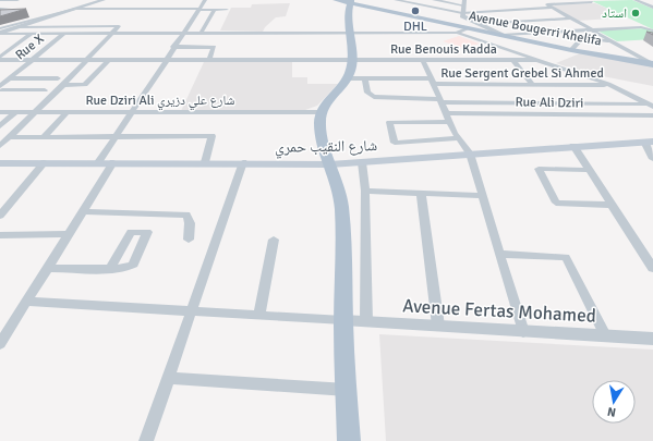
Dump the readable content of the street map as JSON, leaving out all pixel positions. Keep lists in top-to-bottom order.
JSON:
{
  "streets": {
    "main road": ["Avenue Bougerri Khelifa", "شارع النقيب حمري"],
    "street": [
      "Rue X",
      "Rue Benouis Kadda",
      "Rue Sergent Grebel Si Ahmed",
      "Rue Dziri Ali شارع علي دزيري",
      "Rue Ali Dziri",
      "Avenue Fertas Mohamed"
    ]
  },
  "crossings": [
    ["Rue X", "Rue Benouis Kadda"]
  ],
  "places": ["DHL", "استاد"],
  "north": "bottom"
}
